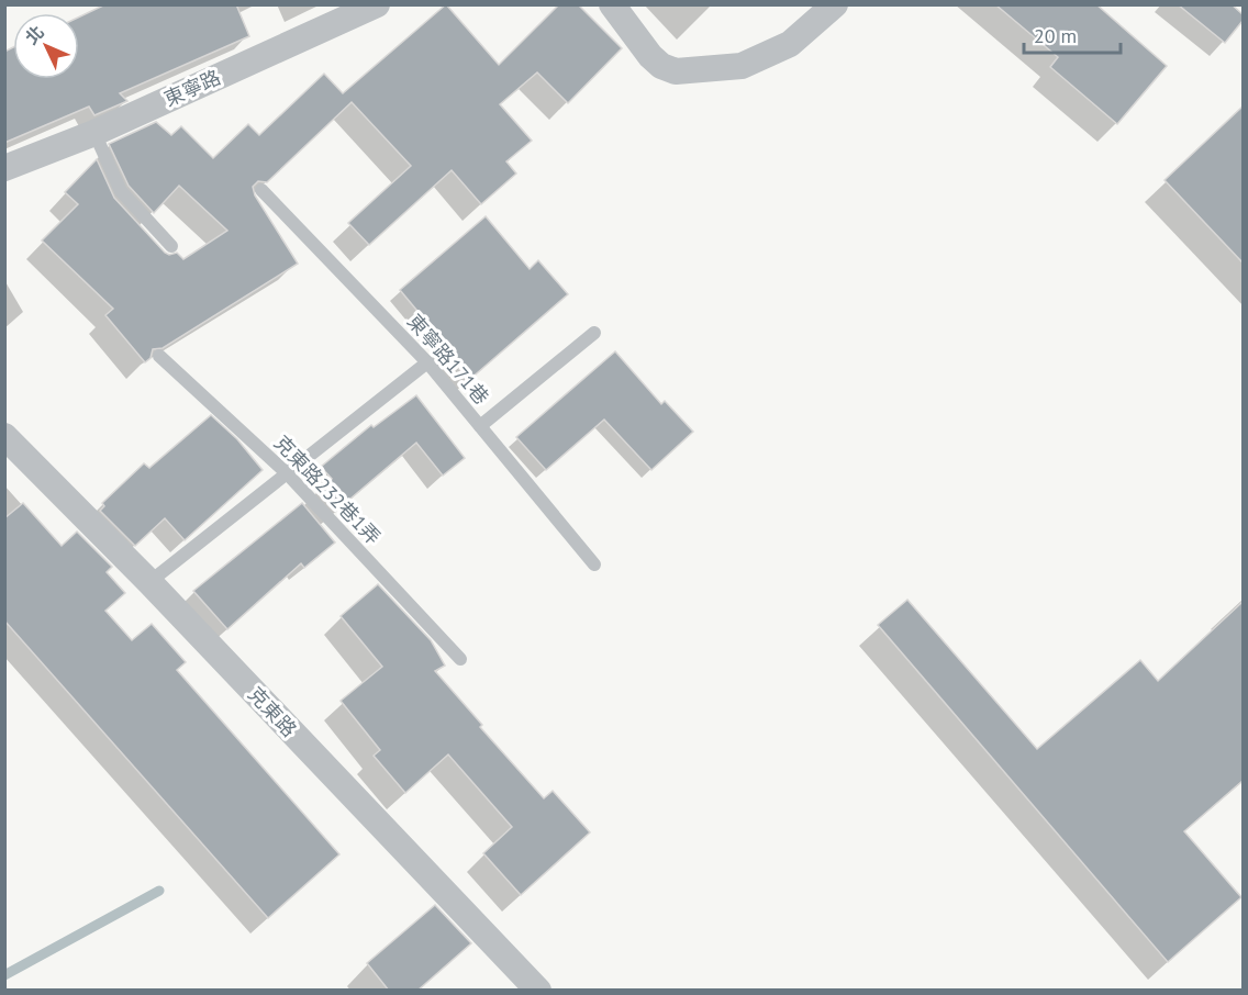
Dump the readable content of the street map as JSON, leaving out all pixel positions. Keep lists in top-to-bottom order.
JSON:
{
  "streets": {
    "street": ["東寧路", "克東路"],
    "lane": ["東寧路171巷", "克東路232巷1弄"]
  },
  "scale_bar": "20 m",
  "north": "top left"
}
